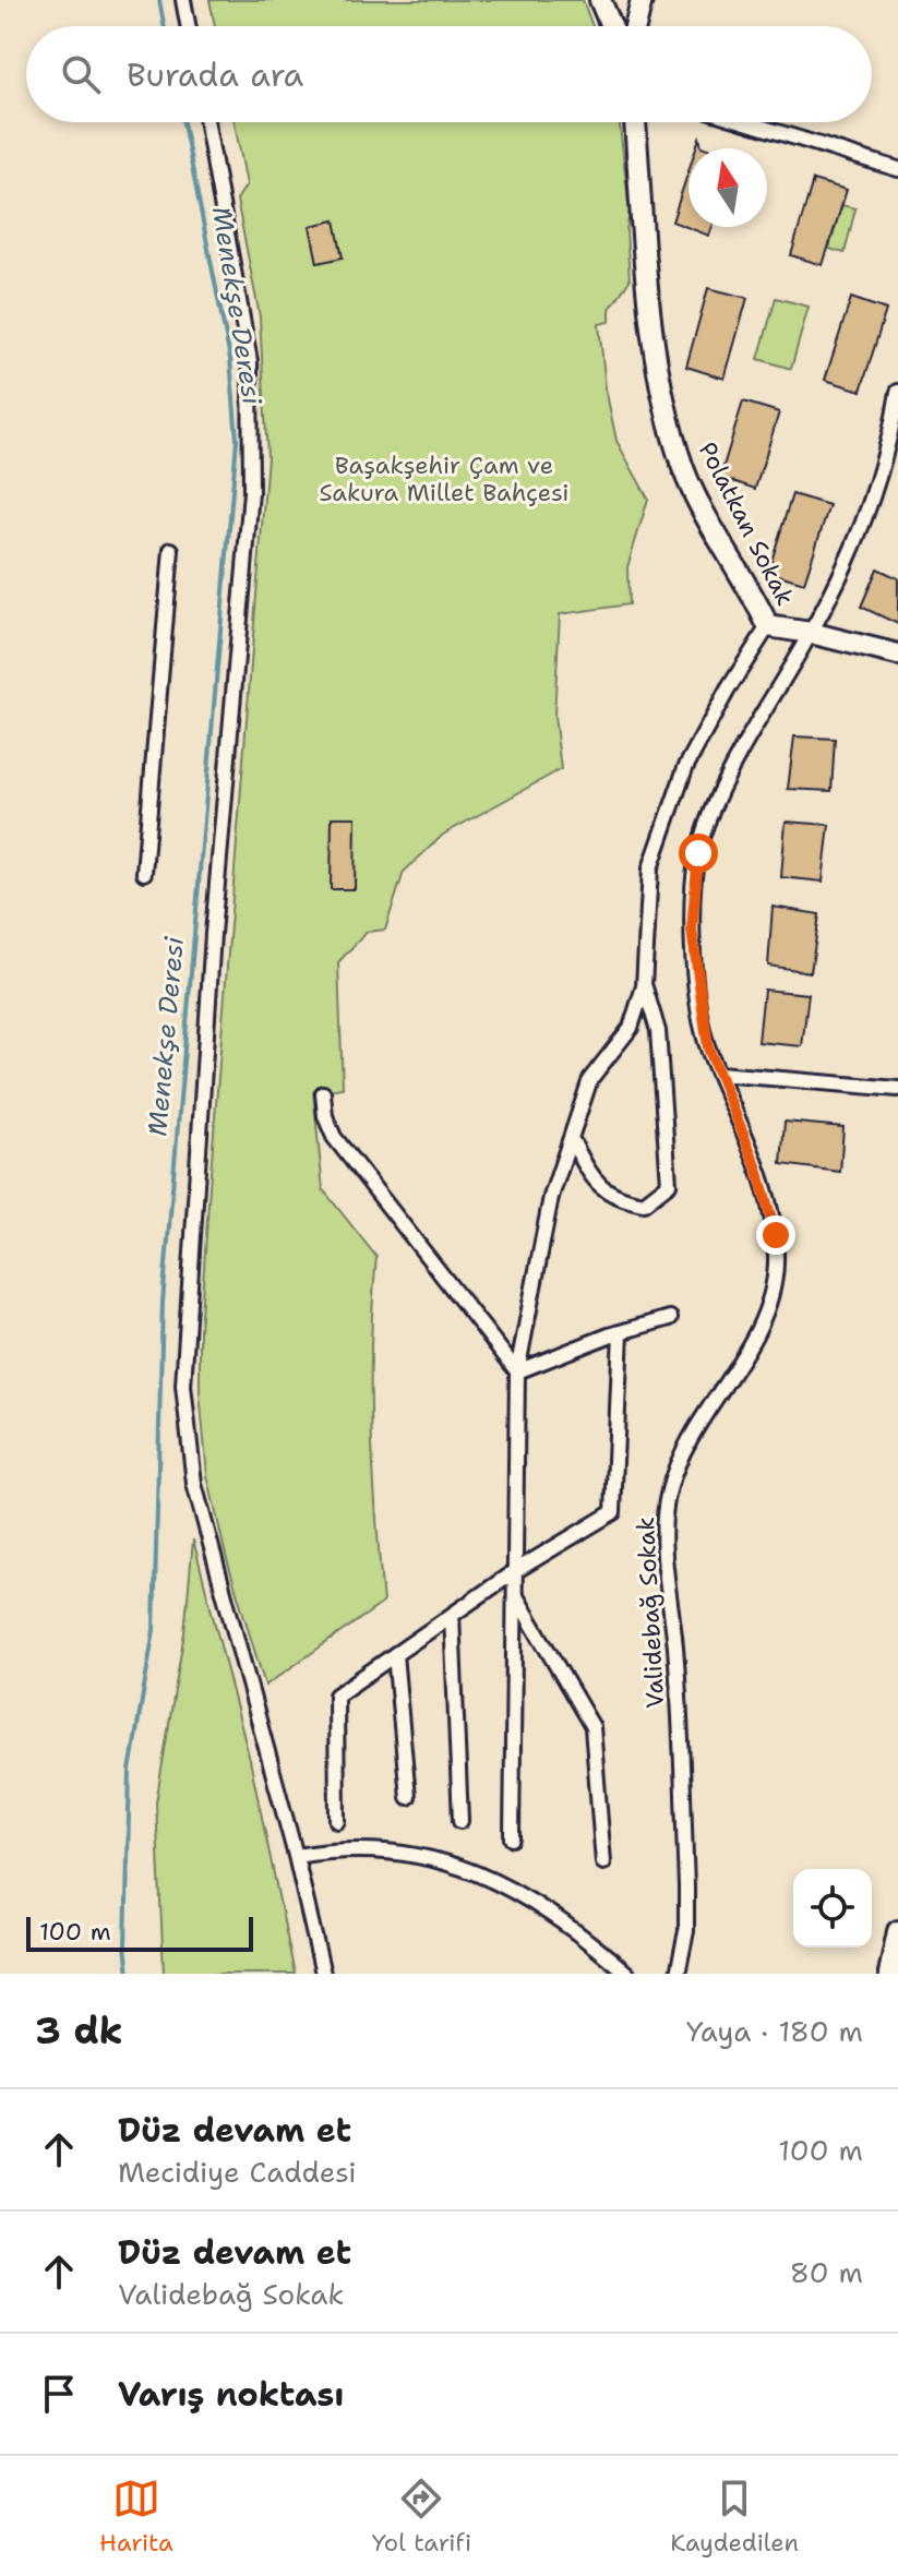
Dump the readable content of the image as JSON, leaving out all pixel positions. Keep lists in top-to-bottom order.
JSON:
{
  "streets": {
    "street": ["Polatkan Sokak", "Validebağ Sokak"]
  },
  "crossings": [
    ["Polatkan Sokak", "Validebağ Sokak"]
  ],
  "water": ["Menekşe Deresi"],
  "parks": ["Başakşehir Çam ve Sakura Millet Bahçesi"],
  "scale_bar": "100 m",
  "north": "top",
  "page": {
    "search": "Burada ara",
    "scale": "100 m",
    "heading": ["3 dk", "Yaya · 180 m"],
    "list": [
      ["Düz devam et", "Mecidiye Caddesi", "100 m"],
      ["Düz devam et", "Validebağ Sokak", "80 m"],
      "Varış noktası"
    ],
    "nav": ["Harita", "Yol tarifi", "Kaydedilen"]
  }
}
